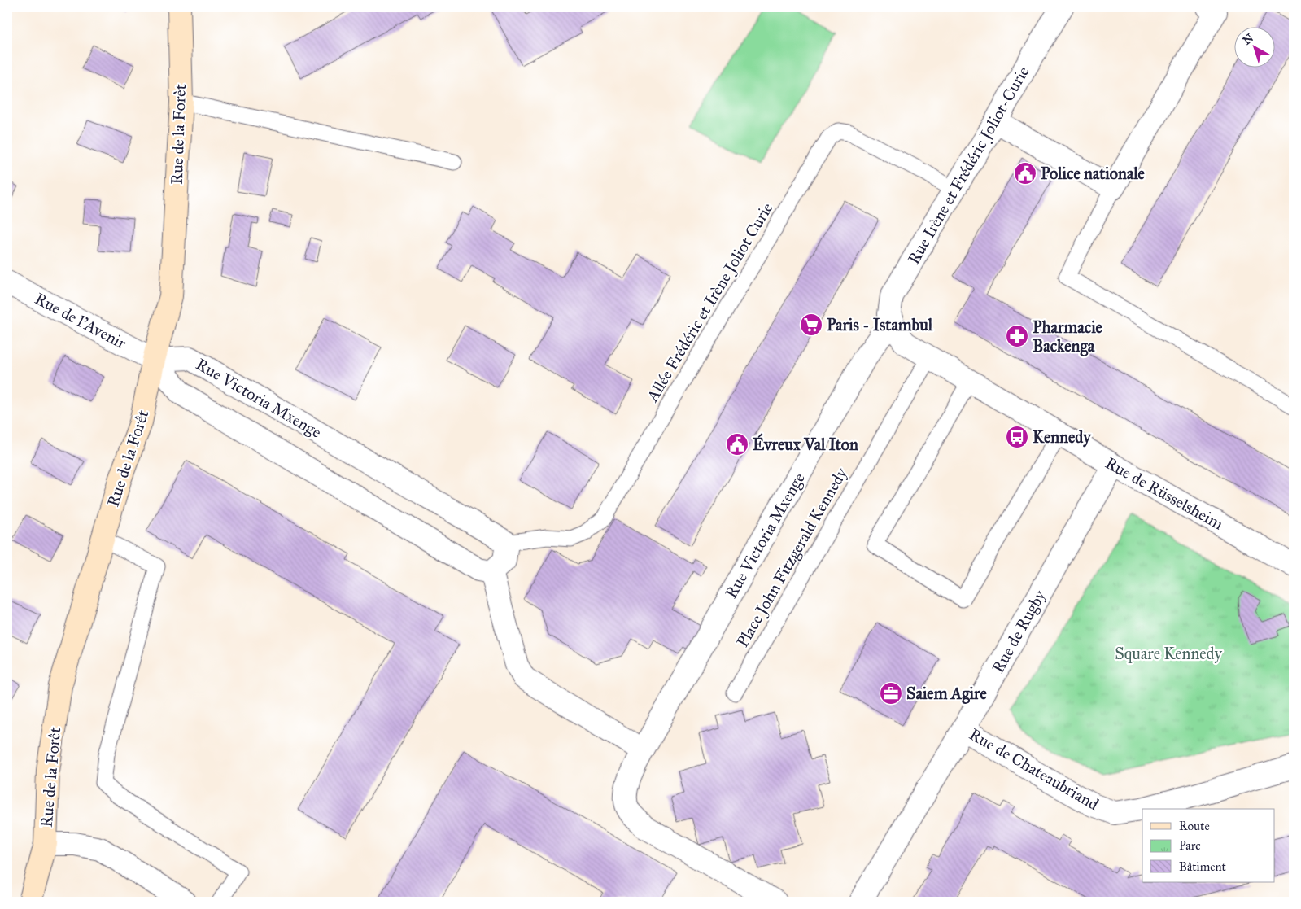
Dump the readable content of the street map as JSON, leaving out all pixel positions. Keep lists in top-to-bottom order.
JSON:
{
  "streets": {
    "street": [
      "Rue de la Forêt",
      "Rue Irène et Frédéric Joliot-Curie",
      "Rue de l'Avenir",
      "Rue Victoria Mxenge",
      "Rue de Rüsselsheim",
      "Rue de Rugby",
      "Rue de Chateaubriand"
    ],
    "lane": ["Allée Frédéric et Irène Joliot Curie", "Place John Fitzgerald Kennedy"]
  },
  "crossings": [
    ["Rue de la Forêt", "Rue de l'Avenir"],
    ["Rue de la Forêt", "Rue Victoria Mxenge"],
    ["Rue Irène et Frédéric Joliot-Curie", "Allée Frédéric et Irène Joliot Curie"],
    ["Rue Irène et Frédéric Joliot-Curie", "Rue Victoria Mxenge"],
    ["Rue Irène et Frédéric Joliot-Curie", "Rue de Rüsselsheim"],
    ["Allée Frédéric et Irène Joliot Curie", "Rue Victoria Mxenge"],
    ["Rue de l'Avenir", "Rue Victoria Mxenge"],
    ["Rue Victoria Mxenge", "Rue de Rüsselsheim"],
    ["Rue de Rüsselsheim", "Place John Fitzgerald Kennedy"],
    ["Rue de Rüsselsheim", "Rue de Rugby"],
    ["Rue de Rugby", "Rue de Chateaubriand"]
  ],
  "parks": ["Square Kennedy"],
  "places": {
    "public building": ["Police nationale", "Évreux Val Iton"],
    "supermarket": ["Paris - Istambul"],
    "pharmacy": ["Pharmacie Backenga"],
    "bus stop": ["Kennedy"],
    "office": ["Saiem Agire"]
  },
  "legend": ["Route", "Parc", "Bâtiment"],
  "north": "top left"
}
